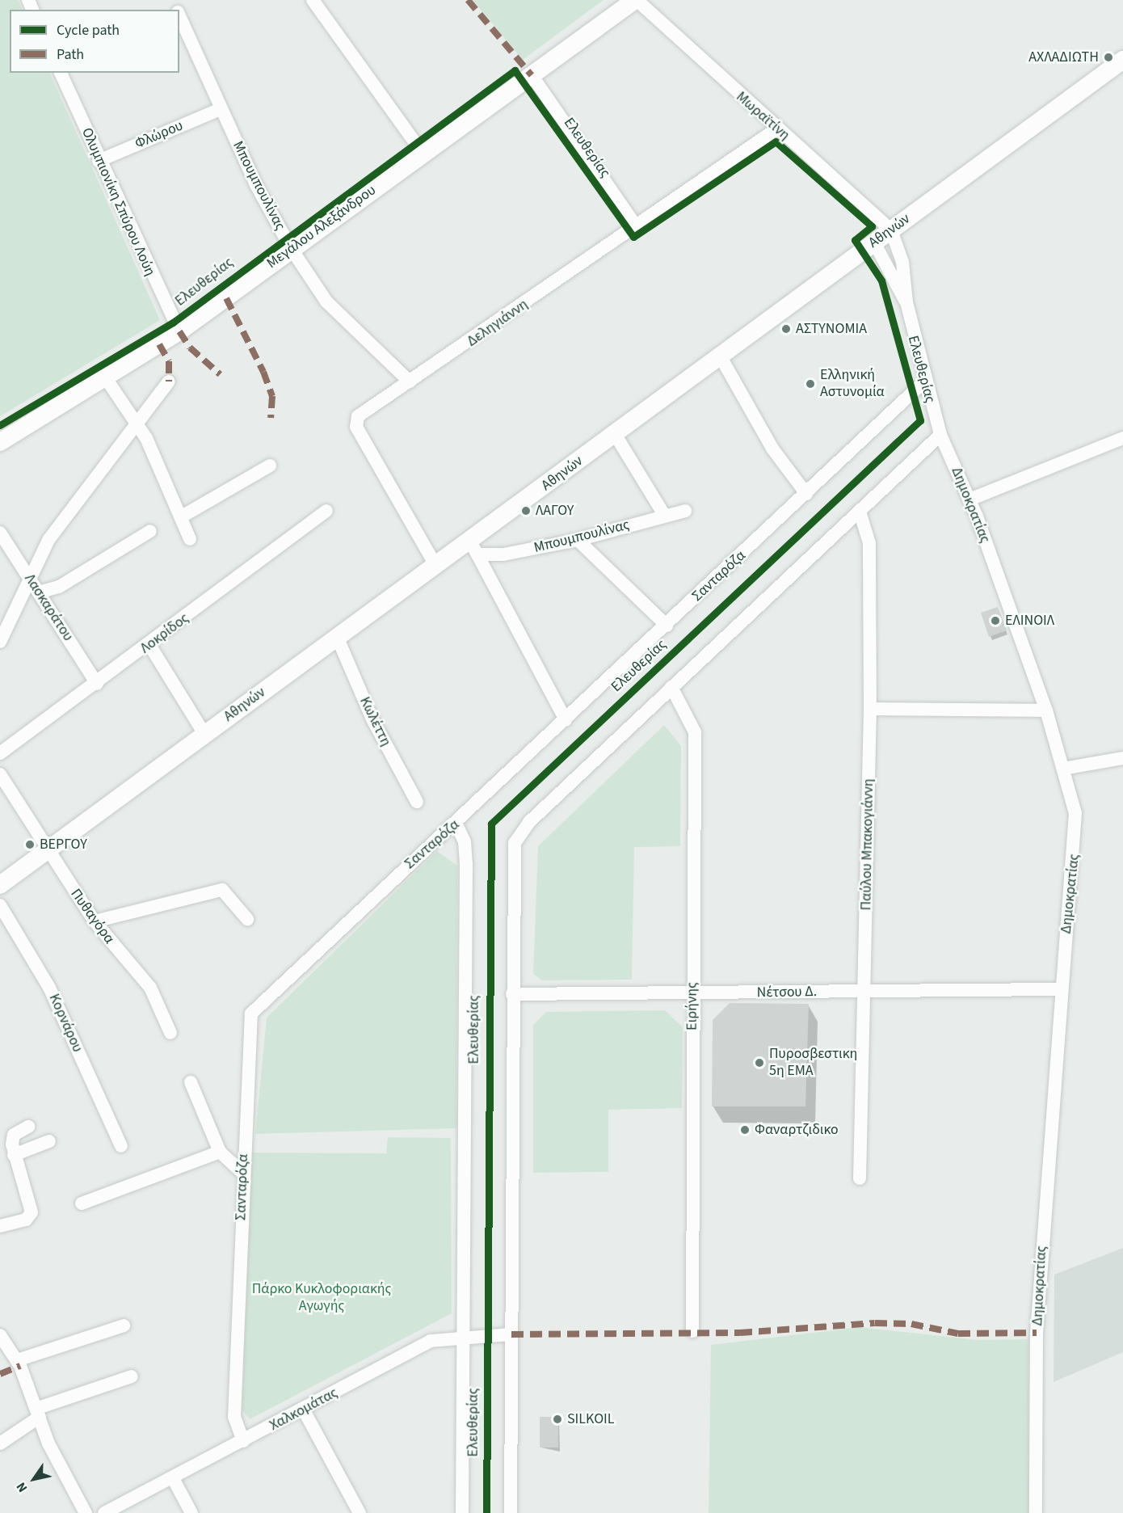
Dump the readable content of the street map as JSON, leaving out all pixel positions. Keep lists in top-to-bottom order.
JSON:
{
  "streets": {
    "main road": ["Μεγάλου Αλεξάνδρου", "Αθηνών"],
    "street": [
      "Μωραϊτίνη",
      "Φλώρου",
      "Ελευθερίας",
      "Μπουμπουλίνας",
      "Ολυμπιονίκη Σπύρου Λούη",
      "Δεληγιάννη",
      "Δημοκρατίας",
      "Σανταρόζα",
      "Λασκαράτου",
      "Λοκρίδος",
      "Κωλέττη",
      "Παύλου Μπακογιάννη",
      "Πυθαγόρα",
      "Νέτσου Δ.",
      "Ειρήνης",
      "Κορνάρου",
      "Χαλκομάτας"
    ]
  },
  "crossings": [
    ["Μωραϊτίνη", "Μεγάλου Αλεξάνδρου"],
    ["Μωραϊτίνη", "Αθηνών"],
    ["Μωραϊτίνη", "Δεληγιάννη"],
    ["Μωραϊτίνη", "Δημοκρατίας"],
    ["Φλώρου", "Μπουμπουλίνας"],
    ["Φλώρου", "Ολυμπιονίκη Σπύρου Λούη"],
    ["Ελευθερίας", "Σανταρόζα"],
    ["Ελευθερίας", "Χαλκομάτας"],
    ["Μπουμπουλίνας", "Μεγάλου Αλεξάνδρου"],
    ["Μπουμπουλίνας", "Αθηνών"],
    ["Μπουμπουλίνας", "Δεληγιάννη"],
    ["Ολυμπιονίκη Σπύρου Λούη", "Μεγάλου Αλεξάνδρου"],
    ["Αθηνών", "Δεληγιάννη"],
    ["Αθηνών", "Δημοκρατίας"],
    ["Αθηνών", "Κωλέττη"],
    ["Αθηνών", "Πυθαγόρα"],
    ["Δημοκρατίας", "Σανταρόζα"],
    ["Δημοκρατίας", "Νέτσου Δ."],
    ["Σανταρόζα", "Χαλκομάτας"],
    ["Λασκαράτου", "Λοκρίδος"],
    ["Παύλου Μπακογιάννη", "Νέτσου Δ."],
    ["Νέτσου Δ.", "Ειρήνης"]
  ],
  "parks": ["Πάρκο Κυκλοφοριακής Αγωγής"],
  "places": [
    "ΑΧΛΑΔΙΩΤΗ",
    "ΑΣΤΥΝΟΜΙΑ",
    "Ελληνική Αστυνομία",
    "ΛΑΓΟΥ",
    "ΕΛΙΝΟΙΛ",
    "ΒΕΡΓΟΥ",
    "Πυροσβεστικη 5η ΕΜΑ",
    "Φαναρτζιδικο",
    "SILKOIL"
  ],
  "legend": ["Cycle path", "Path"],
  "north": "bottom left"
}
